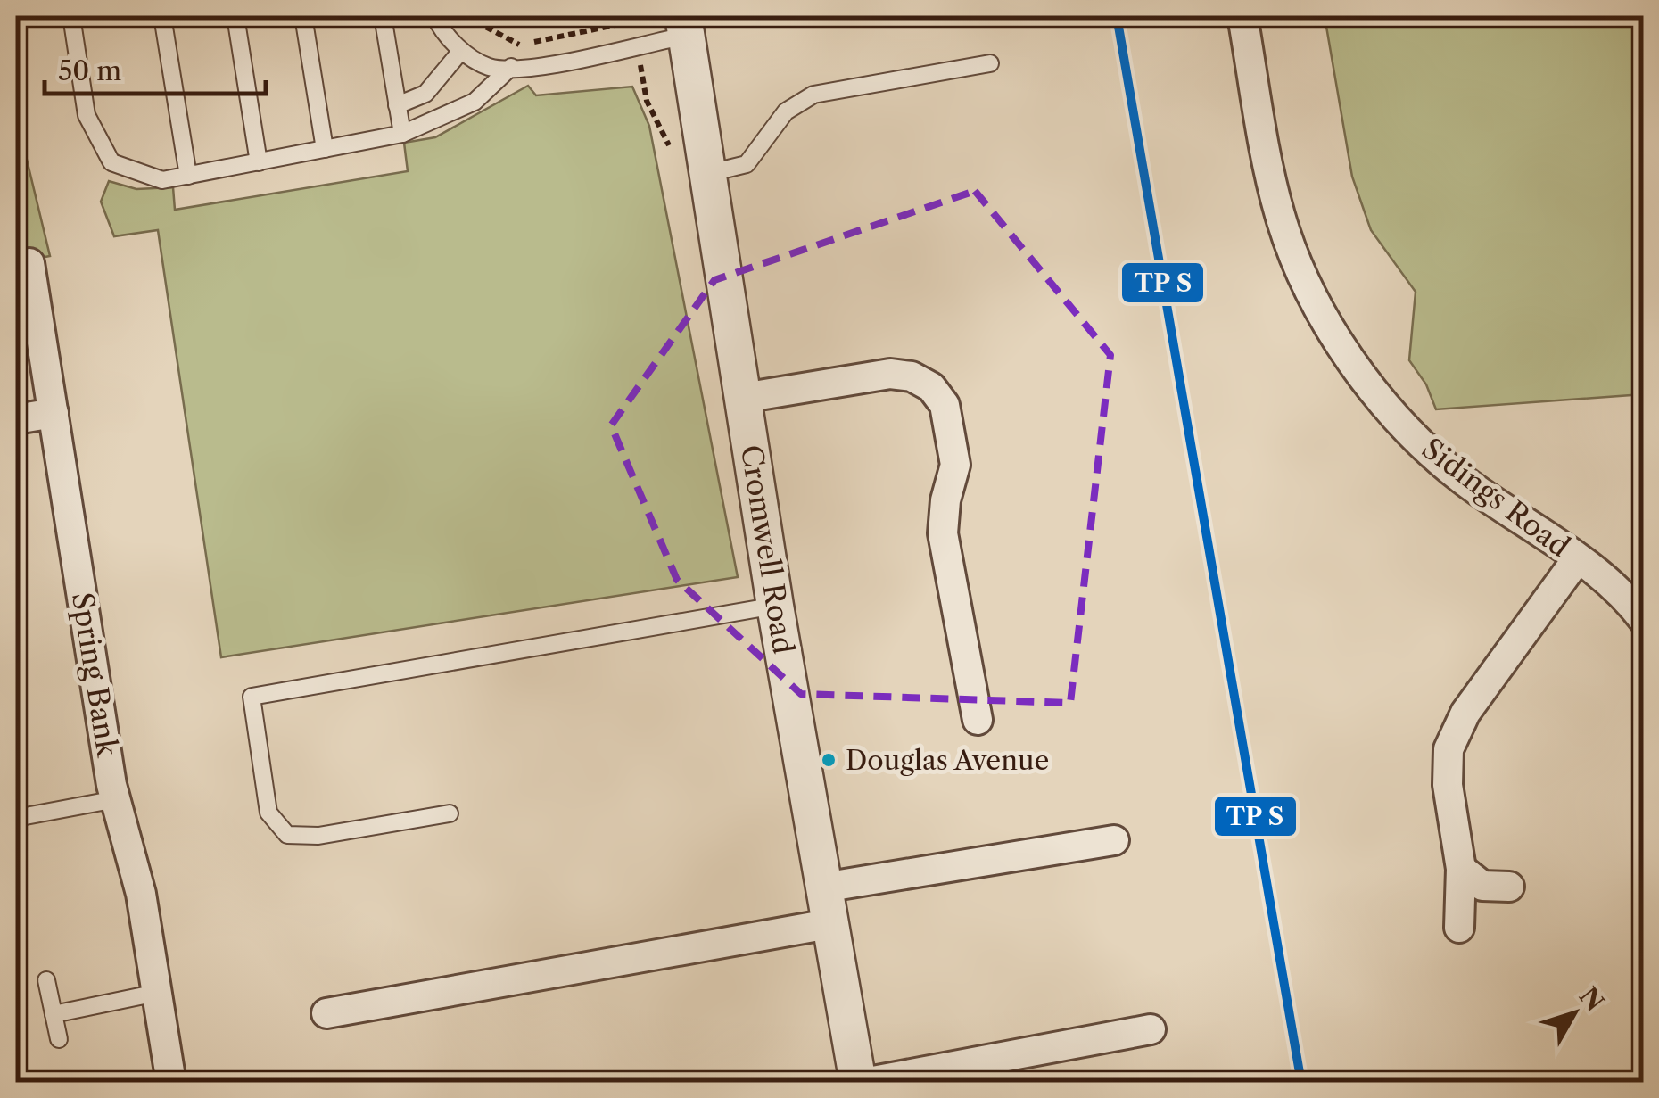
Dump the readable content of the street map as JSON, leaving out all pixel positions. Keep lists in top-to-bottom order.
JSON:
{
  "streets": {
    "street": ["Sidings Road", "Cromwell Road", "Spring Bank"]
  },
  "places": ["Douglas Avenue"],
  "scale_bar": "50 m",
  "north": "top right"
}
